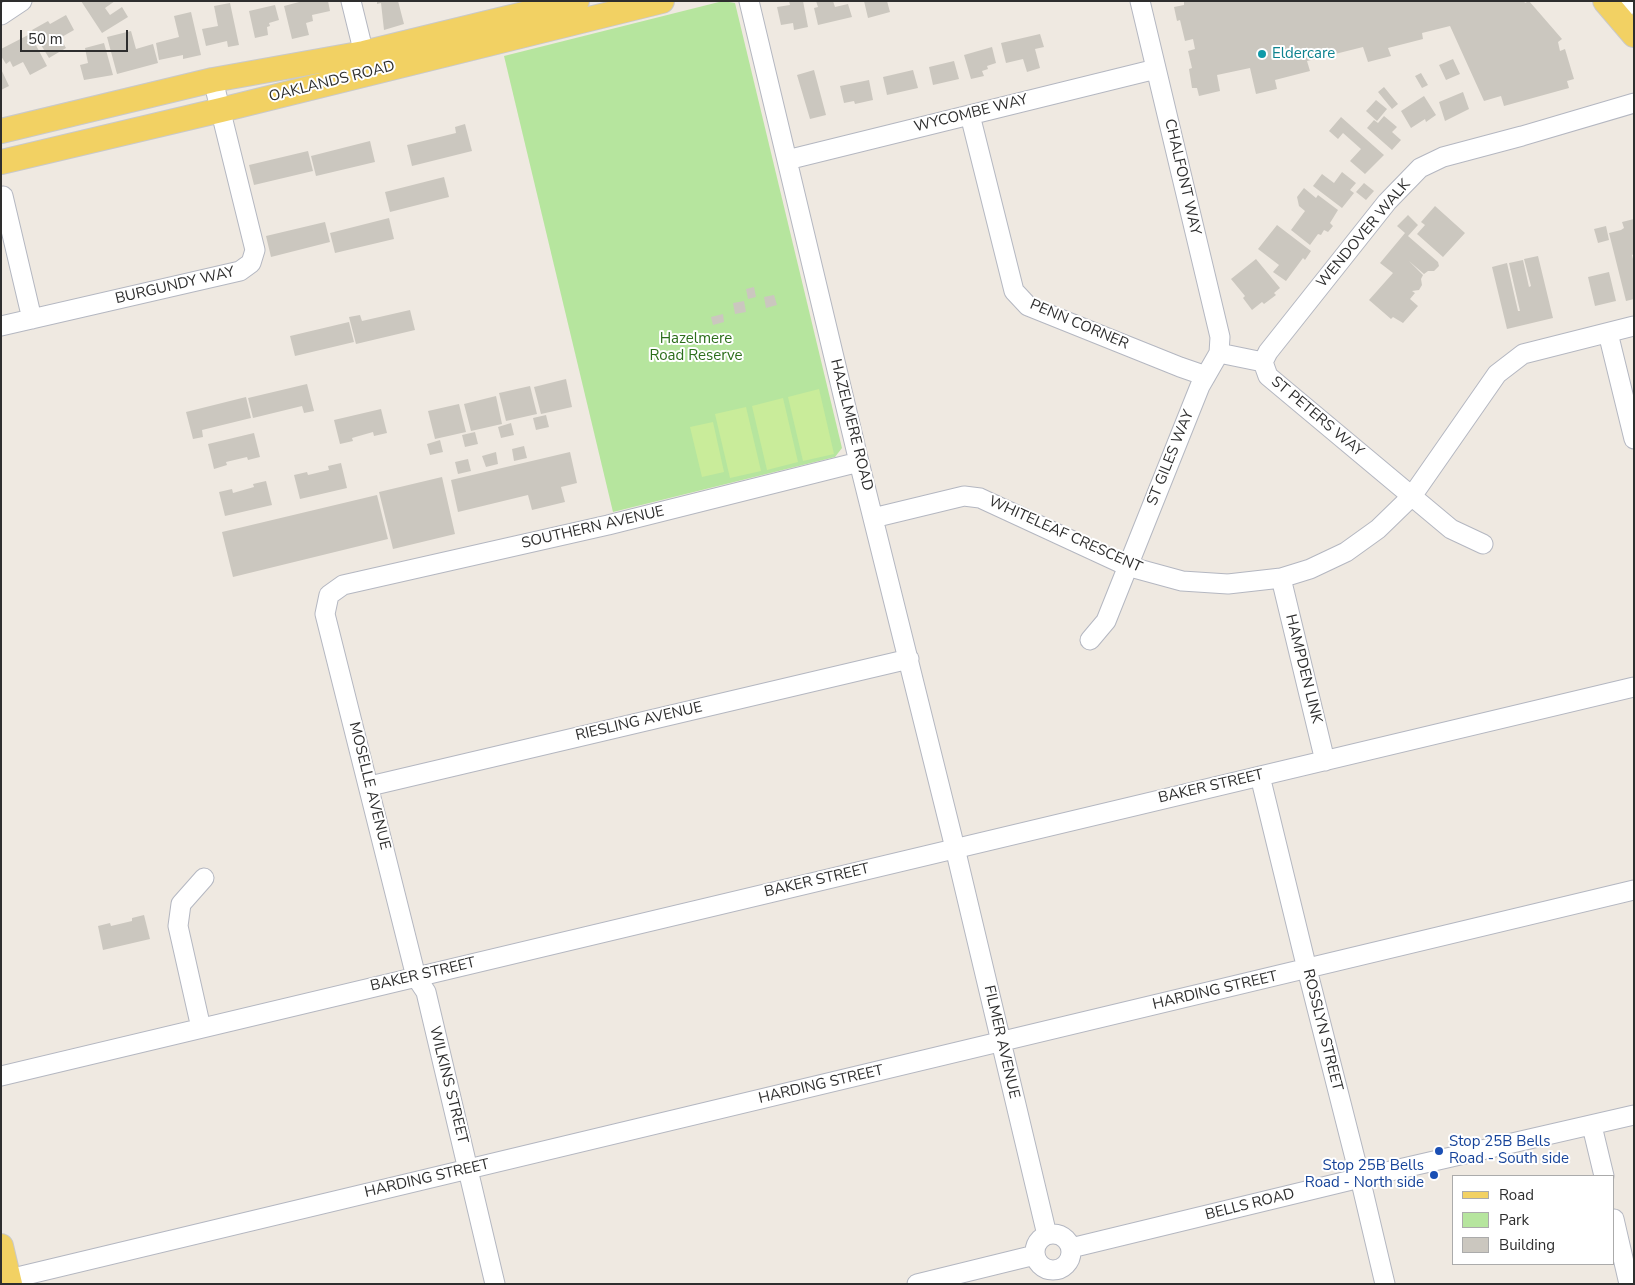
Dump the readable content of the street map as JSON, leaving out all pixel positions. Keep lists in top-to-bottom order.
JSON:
{
  "streets": {
    "main road": ["OAKLANDS ROAD"],
    "street": [
      "WYCOMBE WAY",
      "CHALFONT WAY",
      "WENDOVER WALK",
      "BURGUNDY WAY",
      "PENN CORNER",
      "ST PETERS WAY",
      "HAZELMERE ROAD",
      "ST GILES WAY",
      "SOUTHERN AVENUE",
      "WHITELEAF CRESCENT",
      "HAMPDEN LINK",
      "RIESLING AVENUE",
      "MOSELLE AVENUE",
      "BAKER STREET",
      "HARDING STREET",
      "ROSSLYN STREET",
      "FILMER AVENUE",
      "WILKINS STREET",
      "BELLS ROAD"
    ]
  },
  "crossings": [
    ["OAKLANDS ROAD", "BURGUNDY WAY"],
    ["WYCOMBE WAY", "CHALFONT WAY"],
    ["WYCOMBE WAY", "PENN CORNER"],
    ["WYCOMBE WAY", "HAZELMERE ROAD"],
    ["CHALFONT WAY", "ST PETERS WAY"],
    ["CHALFONT WAY", "ST GILES WAY"],
    ["WENDOVER WALK", "ST PETERS WAY"],
    ["PENN CORNER", "ST GILES WAY"],
    ["ST PETERS WAY", "ST GILES WAY"],
    ["ST PETERS WAY", "WHITELEAF CRESCENT"],
    ["HAZELMERE ROAD", "SOUTHERN AVENUE"],
    ["HAZELMERE ROAD", "WHITELEAF CRESCENT"],
    ["HAZELMERE ROAD", "RIESLING AVENUE"],
    ["HAZELMERE ROAD", "BAKER STREET"],
    ["HAZELMERE ROAD", "FILMER AVENUE"],
    ["ST GILES WAY", "WHITELEAF CRESCENT"],
    ["SOUTHERN AVENUE", "MOSELLE AVENUE"],
    ["WHITELEAF CRESCENT", "HAMPDEN LINK"],
    ["HAMPDEN LINK", "BAKER STREET"],
    ["RIESLING AVENUE", "MOSELLE AVENUE"],
    ["MOSELLE AVENUE", "BAKER STREET"],
    ["MOSELLE AVENUE", "WILKINS STREET"],
    ["BAKER STREET", "ROSSLYN STREET"],
    ["BAKER STREET", "FILMER AVENUE"],
    ["BAKER STREET", "WILKINS STREET"],
    ["HARDING STREET", "ROSSLYN STREET"],
    ["HARDING STREET", "FILMER AVENUE"],
    ["HARDING STREET", "WILKINS STREET"],
    ["ROSSLYN STREET", "BELLS ROAD"],
    ["FILMER AVENUE", "BELLS ROAD"]
  ],
  "parks": ["Hazelmere Road Reserve"],
  "places": ["Eldercare", "Stop 25B Bells Road - South side", "Stop 25B Bells Road - North side"],
  "legend": ["Road", "Park", "Building"],
  "scale_bar": "50 m"
}
